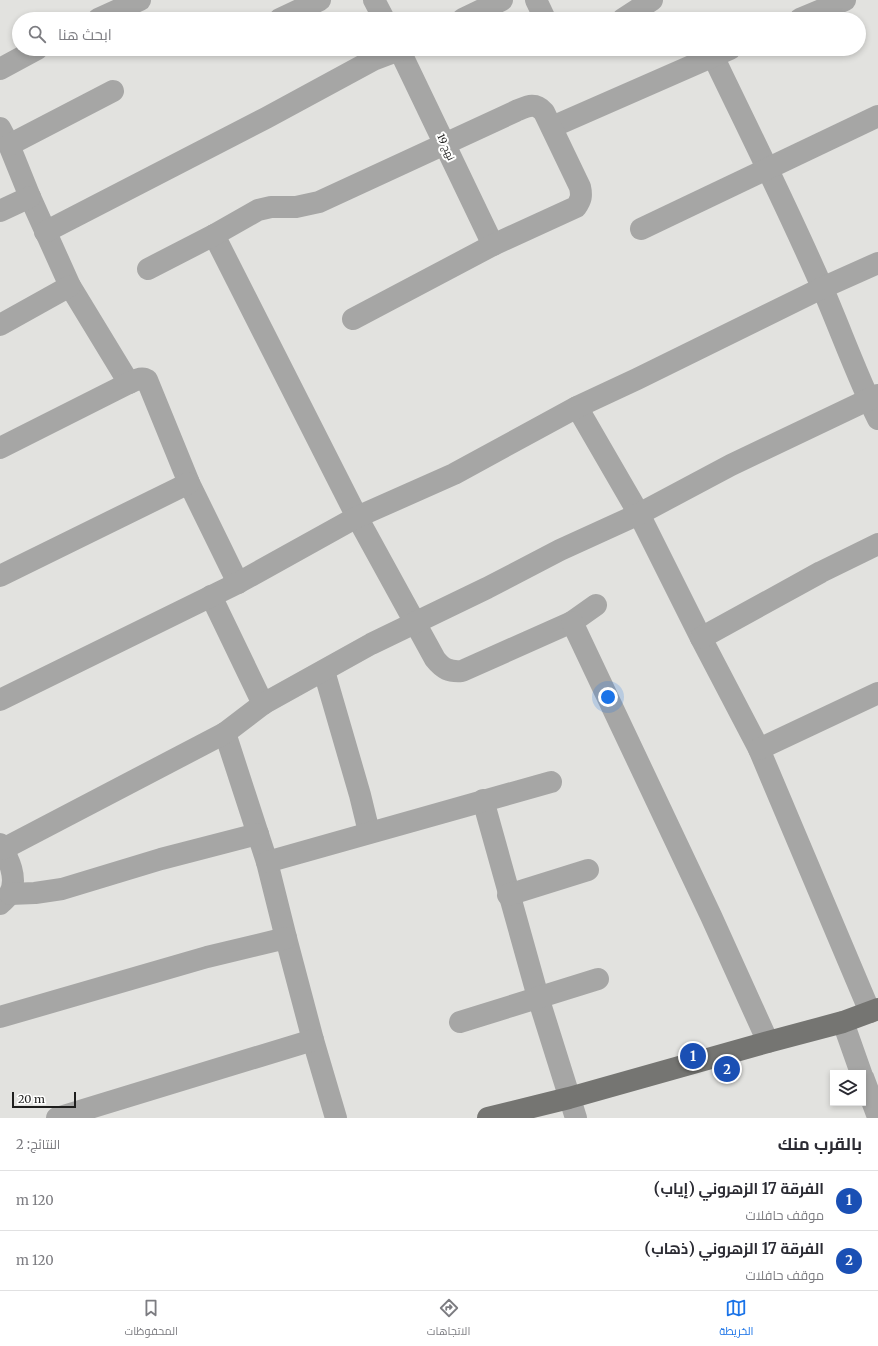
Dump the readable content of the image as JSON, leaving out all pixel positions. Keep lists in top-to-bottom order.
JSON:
{
  "streets": {
    "street": ["نهج 19"]
  },
  "scale_bar": "20 m",
  "page": {
    "search": "ابحث هنا",
    "pins": ["1", "2"],
    "scale": "20 m",
    "heading": ["بالقرب منك", "النتائج: 2"],
    "list": [
      {
        "mark": "1",
        "name": "الفرقة 17 الزهروني (إياب)",
        "note": "موقف حافلات",
        "value": "120 m"
      },
      {
        "mark": "2",
        "name": "الفرقة 17 الزهروني (ذهاب)",
        "note": "موقف حافلات",
        "value": "120 m"
      }
    ],
    "nav": ["الخريطة", "الاتجاهات", "المحفوظات"]
  }
}
